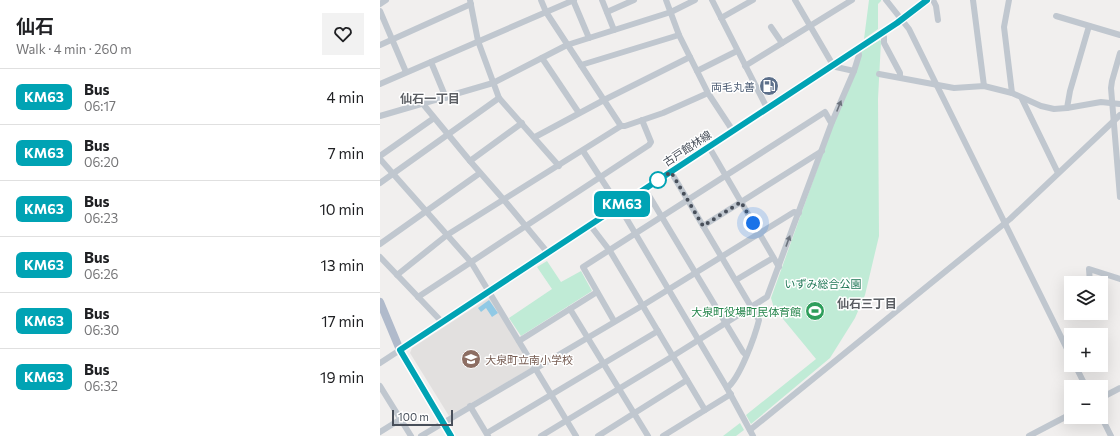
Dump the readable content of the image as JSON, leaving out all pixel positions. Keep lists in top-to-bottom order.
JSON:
{
  "streets": {
    "main road": ["古戸館林線"]
  },
  "districts": ["仙石一丁目", "仙石三丁目"],
  "parks": ["いずみ総合公園"],
  "places": {
    "fuel station": ["両毛丸善"],
    "sports": ["大泉町役場町民体育館"],
    "school or university": ["大泉町立南小学校"]
  },
  "lines": ["bus line KM63"],
  "scale_bar": "100 m",
  "page": {
    "heading": ["仙石", "Walk · 4 min · 260 m"],
    "on_map": "KM63",
    "list": [
      {
        "mark": "KM63",
        "name": "Bus",
        "note": "06:17",
        "value": "4 min"
      },
      {
        "mark": "KM63",
        "name": "Bus",
        "note": "06:20",
        "value": "7 min"
      },
      {
        "mark": "KM63",
        "name": "Bus",
        "note": "06:23",
        "value": "10 min"
      },
      {
        "mark": "KM63",
        "name": "Bus",
        "note": "06:26",
        "value": "13 min"
      },
      {
        "mark": "KM63",
        "name": "Bus",
        "note": "06:30",
        "value": "17 min"
      },
      {
        "mark": "KM63",
        "name": "Bus",
        "note": "06:32",
        "value": "19 min"
      }
    ],
    "map_buttons": ["+", "−"],
    "scale": "100 m"
  }
}
